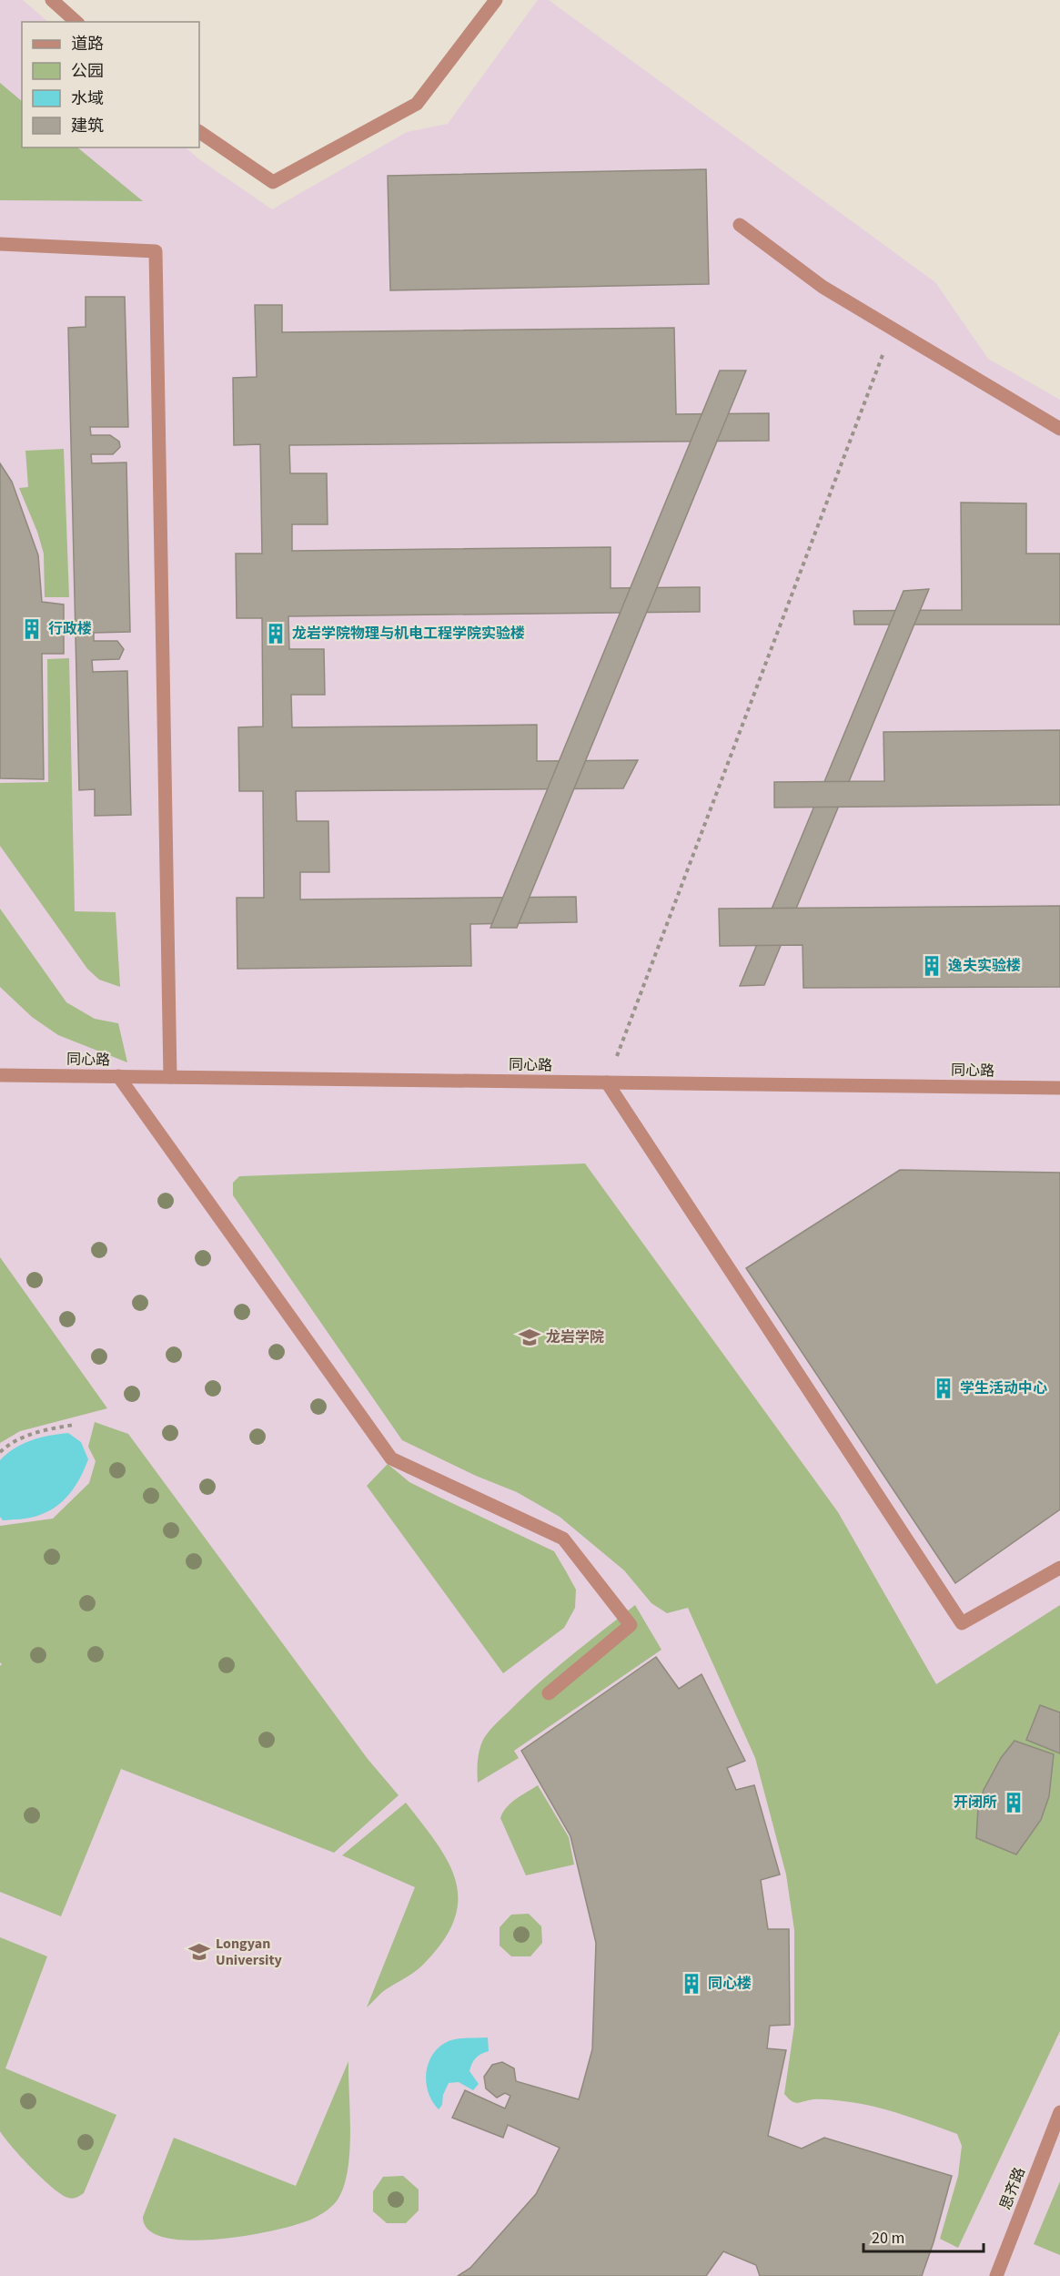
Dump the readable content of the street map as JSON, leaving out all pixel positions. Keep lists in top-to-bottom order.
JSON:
{
  "streets": {
    "street": ["同心路", "思齐路"]
  },
  "places": {
    "building": [
      "行政楼",
      "龙岩学院物理与机电工程学院实验楼",
      "逸夫实验楼",
      "学生活动中心",
      "开闭所",
      "同心楼"
    ],
    "school or university": ["龙岩学院", "Longyan University"]
  },
  "legend": [
    "道路",
    "公园",
    "水域",
    "建筑"
  ],
  "scale_bar": "20 m"
}
